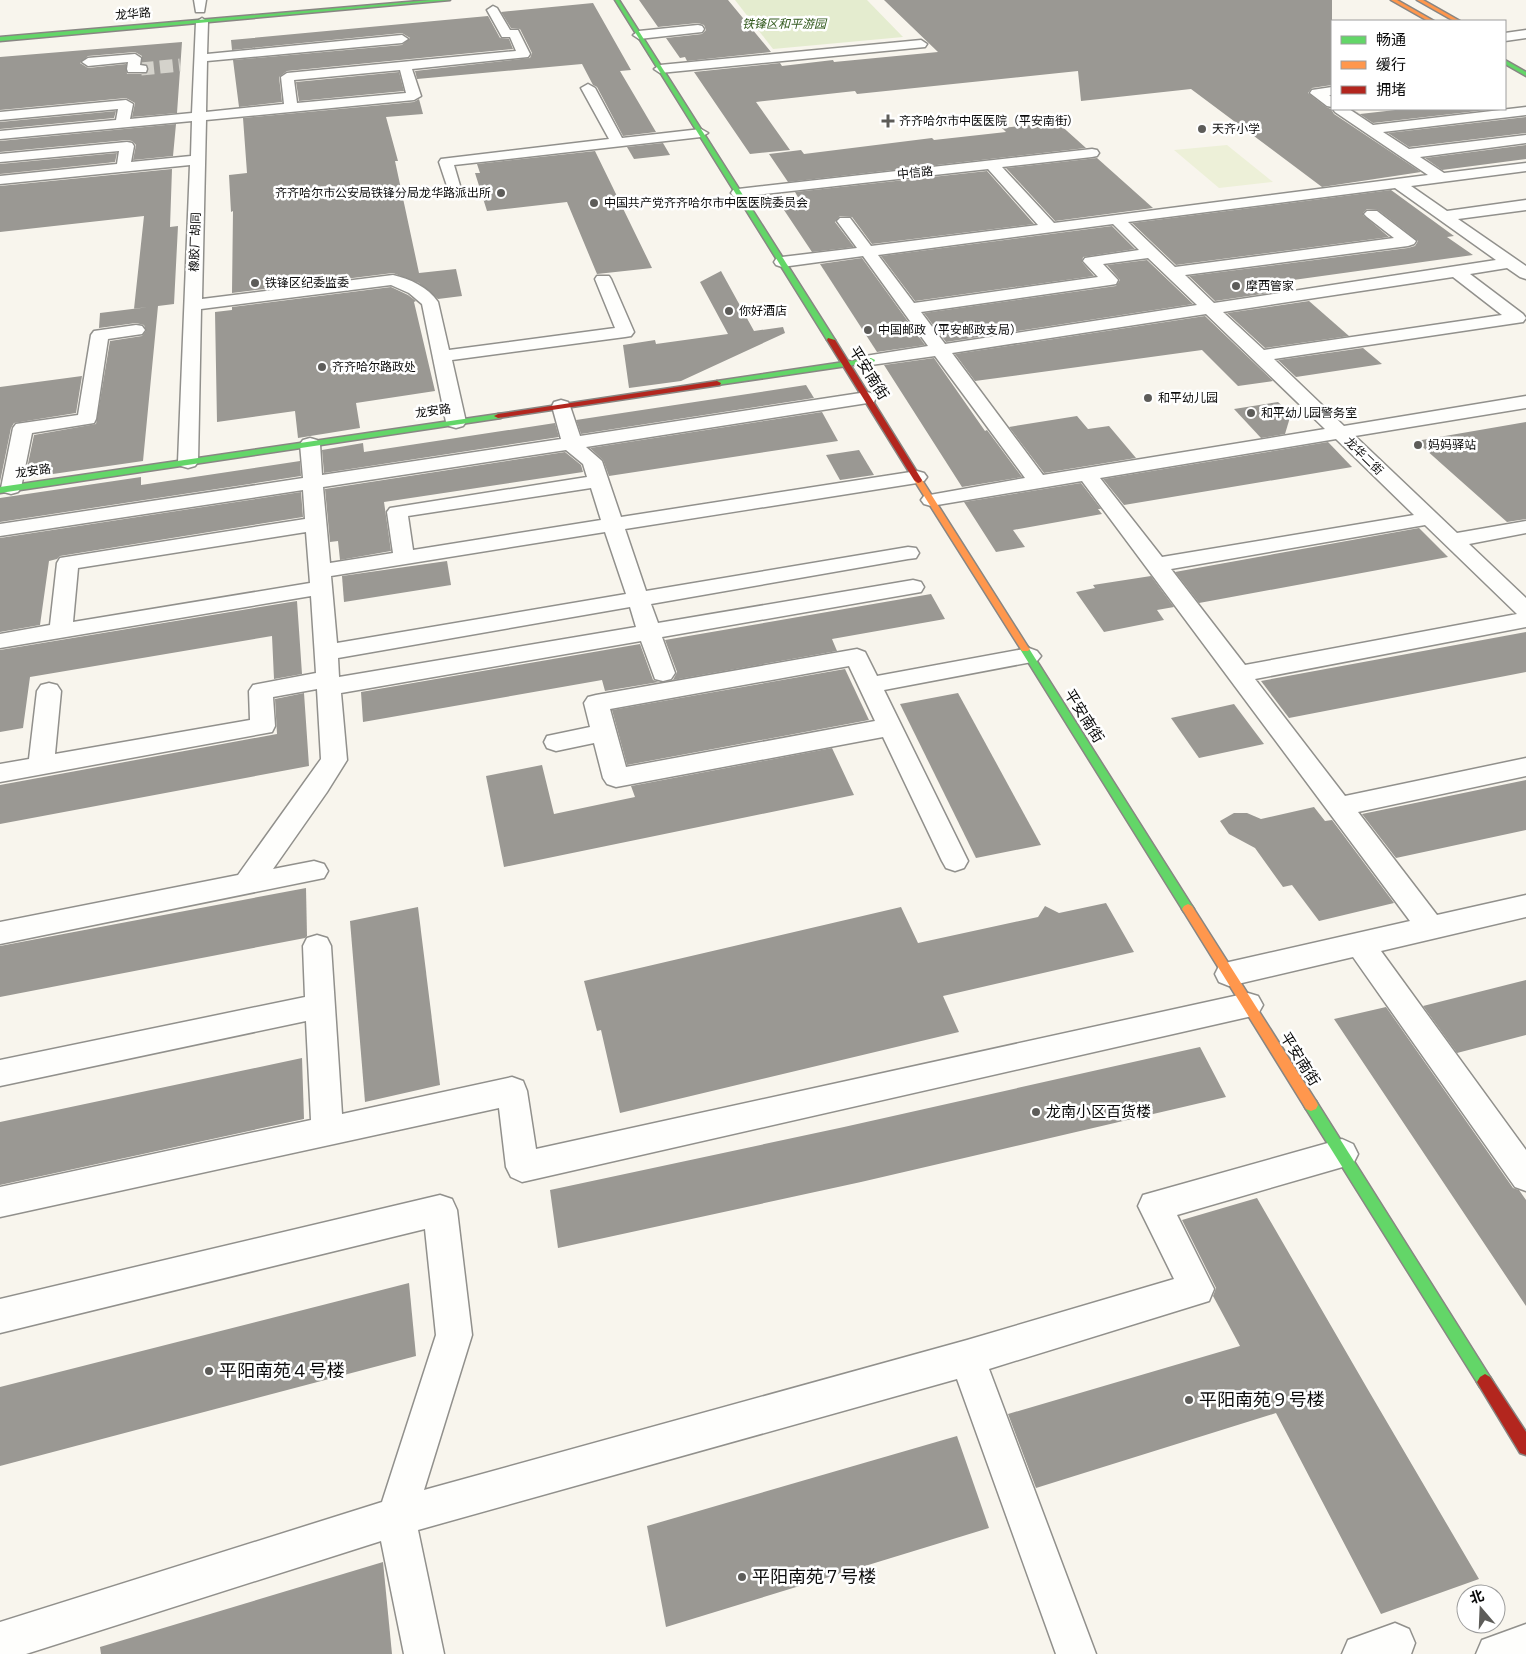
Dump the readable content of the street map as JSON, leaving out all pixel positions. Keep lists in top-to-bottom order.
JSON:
{
  "streets": {
    "street": [
      "龙华路",
      "中信路",
      "橡胶厂胡同",
      "平安南街",
      "龙安路",
      "龙华二街"
    ]
  },
  "crossings": [
    ["龙华路", "橡胶厂胡同"],
    ["中信路", "平安南街"],
    ["橡胶厂胡同", "龙安路"],
    ["平安南街", "龙安路"]
  ],
  "parks": ["铁锋区和平游园"],
  "places": {
    "health": ["齐齐哈尔市中医医院（平安南街）"],
    "other": [
      "天齐小学",
      "齐齐哈尔市公安局铁锋分局龙华路派出所",
      "中国共产党齐齐哈尔市中医医院委员会",
      "铁锋区纪委监委",
      "摩西管家",
      "你好酒店",
      "中国邮政（平安邮政支局）",
      "齐齐哈尔路政处",
      "和平幼儿园",
      "和平幼儿园警务室",
      "妈妈驿站",
      "龙南小区百货楼",
      "平阳南苑 4 号楼",
      "平阳南苑 9 号楼",
      "平阳南苑 7 号楼"
    ]
  },
  "legend": ["畅通", "缓行", "拥堵"],
  "north": "top"
}
